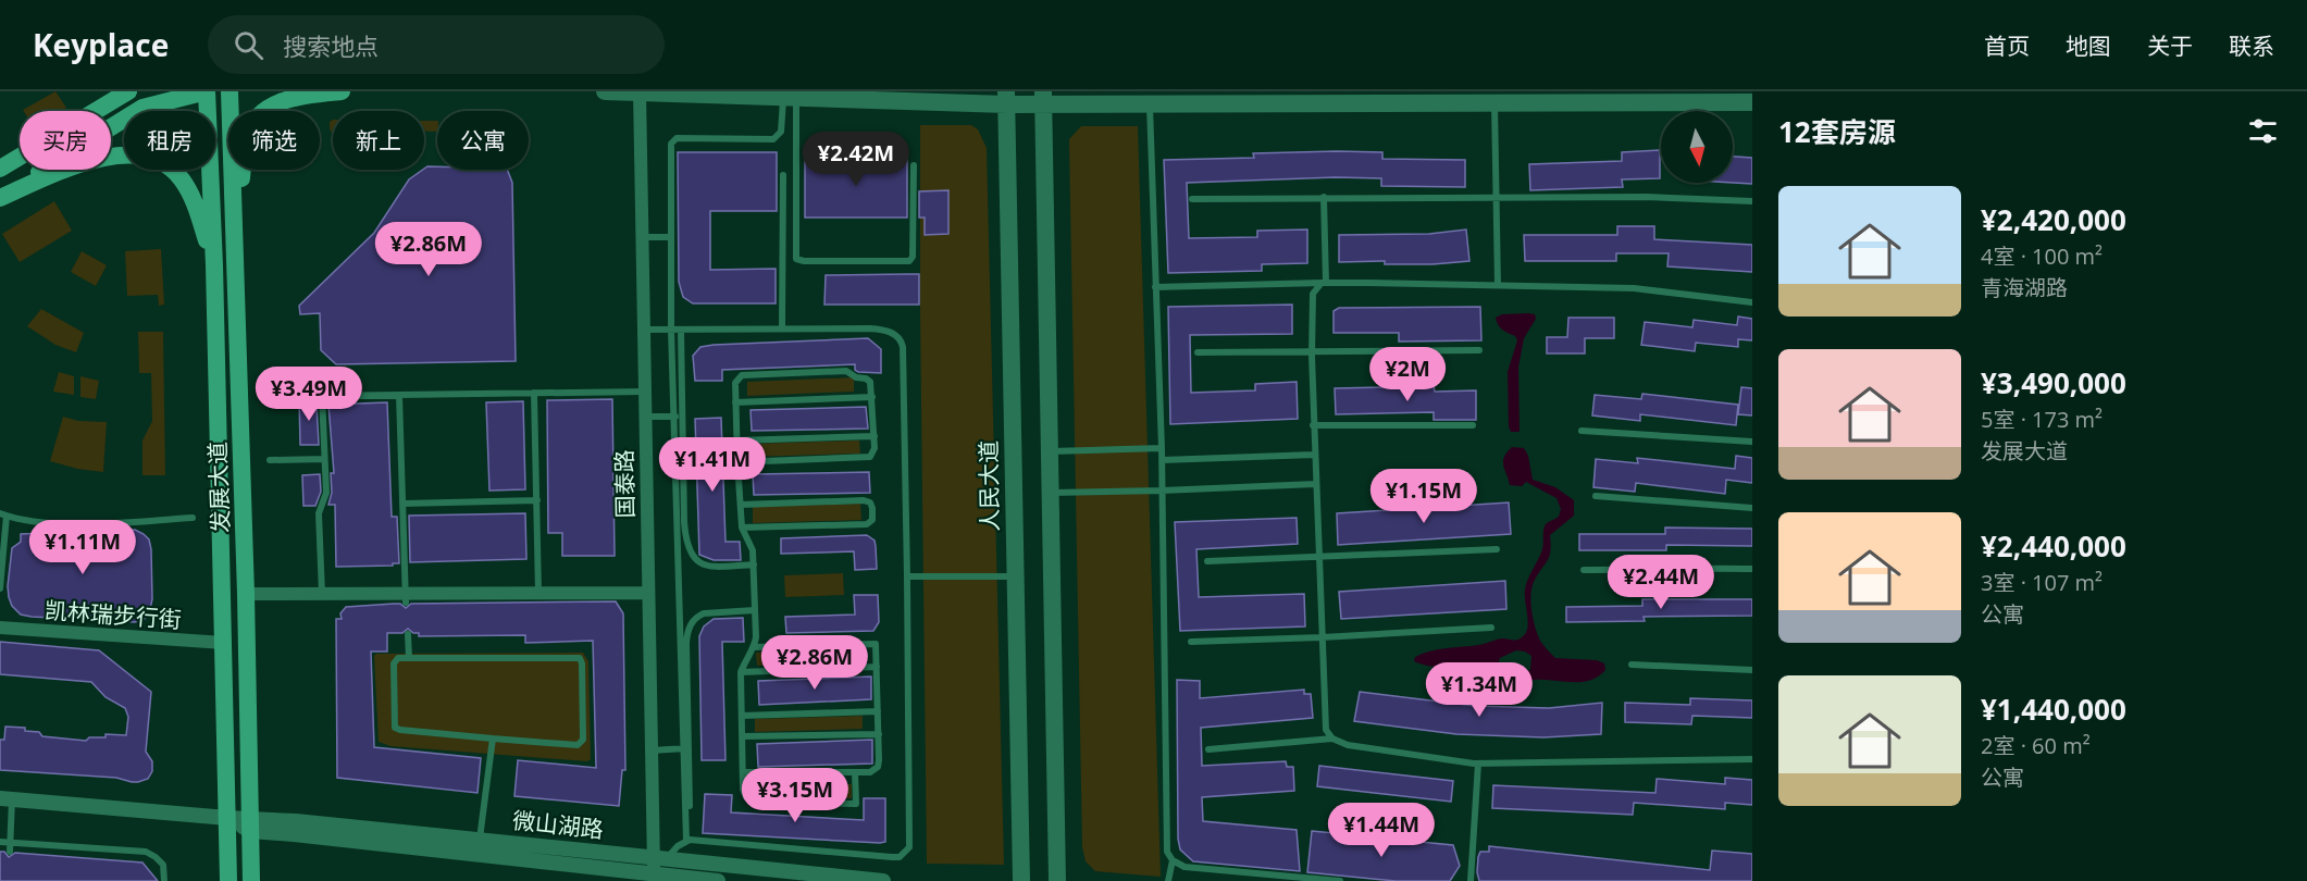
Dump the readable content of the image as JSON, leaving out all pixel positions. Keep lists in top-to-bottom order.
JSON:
{
  "streets": {
    "main road": ["人民大道", "发展大道"],
    "street": ["国泰路", "凯林瑞步行街", "微山湖路"]
  },
  "crossings": [
    ["国泰路", "微山湖路"],
    ["发展大道", "凯林瑞步行街"],
    ["发展大道", "微山湖路"]
  ],
  "north": "bottom",
  "page": {
    "header": "Keyplace",
    "search": "搜索地点",
    "nav": [
      "首页",
      "地图",
      "关于",
      "联系"
    ],
    "heading": "12套房源",
    "chip": [
      "买房",
      "租房",
      "筛选",
      "新上",
      "公寓"
    ],
    "price": [
      "¥2.42M",
      "¥2.86M",
      "¥2M",
      "¥3.49M",
      "¥1.41M",
      "¥1.15M",
      "¥1.11M",
      "¥2.44M",
      "¥2.86M",
      "¥1.34M",
      "¥3.15M",
      "¥1.44M"
    ],
    "list": [
      {
        "name": "¥2,420,000",
        "note": "4室 · 100 m² · 青海湖路"
      },
      {
        "name": "¥3,490,000",
        "note": "5室 · 173 m² · 发展大道"
      },
      {
        "name": "¥2,440,000",
        "note": "3室 · 107 m² · 公寓"
      },
      {
        "name": "¥1,440,000",
        "note": "2室 · 60 m² · 公寓"
      }
    ]
  }
}
